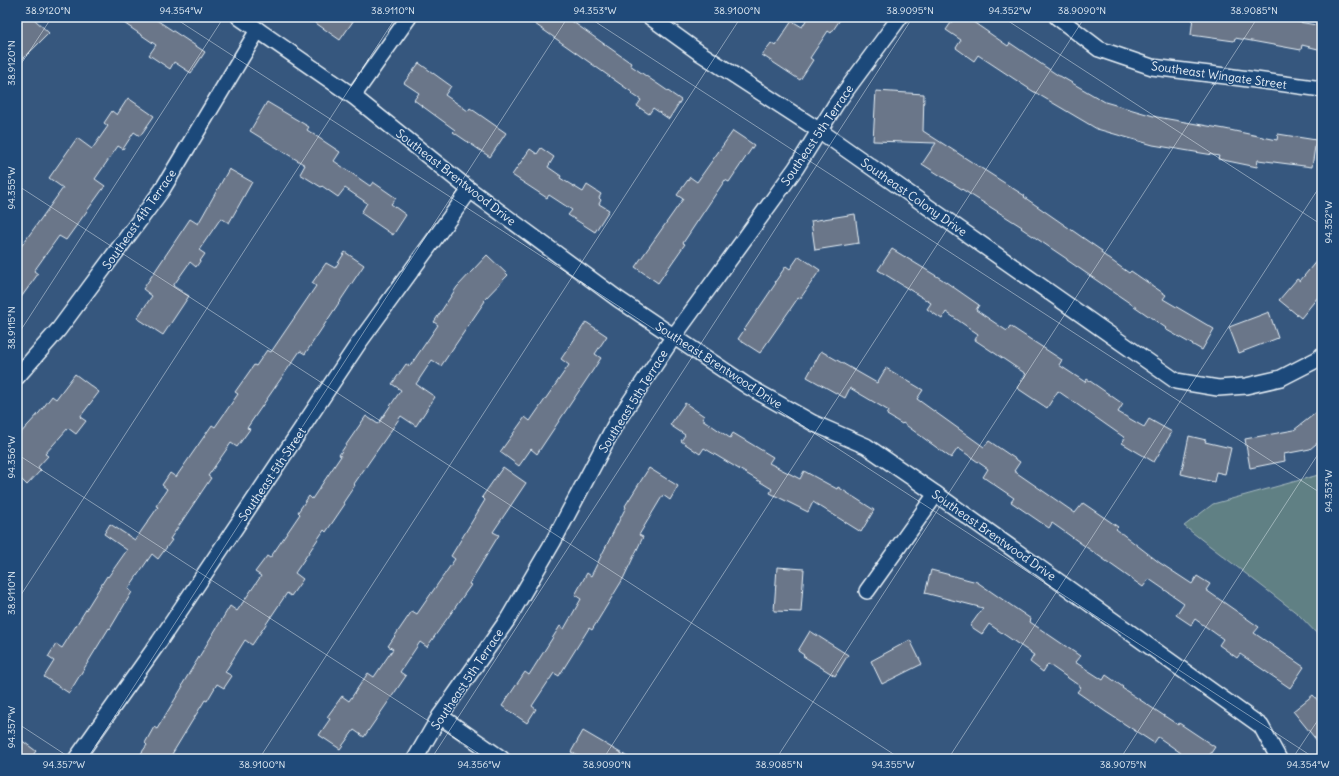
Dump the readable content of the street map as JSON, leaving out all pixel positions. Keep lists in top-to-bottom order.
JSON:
{
  "streets": {
    "street": [
      "Southeast Wingate Street",
      "Southeast 5th Terrace",
      "Southeast Brentwood Drive",
      "Southeast Colony Drive",
      "Southeast 4th Terrace",
      "Southeast 5th Street"
    ]
  },
  "crossings": [
    ["Southeast 5th Terrace", "Southeast Brentwood Drive"],
    ["Southeast 5th Terrace", "Southeast Colony Drive"],
    ["Southeast Brentwood Drive", "Southeast 4th Terrace"],
    ["Southeast Brentwood Drive", "Southeast 5th Street"]
  ],
  "coordinates": [
    "38.9120°N",
    "94.354°W",
    "38.9110°N",
    "94.353°W",
    "38.9100°N",
    "38.9095°N",
    "94.352°W",
    "38.9090°N",
    "38.9085°N",
    "94.355°W",
    "38.9115°N",
    "94.356°W",
    "94.357°W",
    "38.9075°N"
  ]
}
